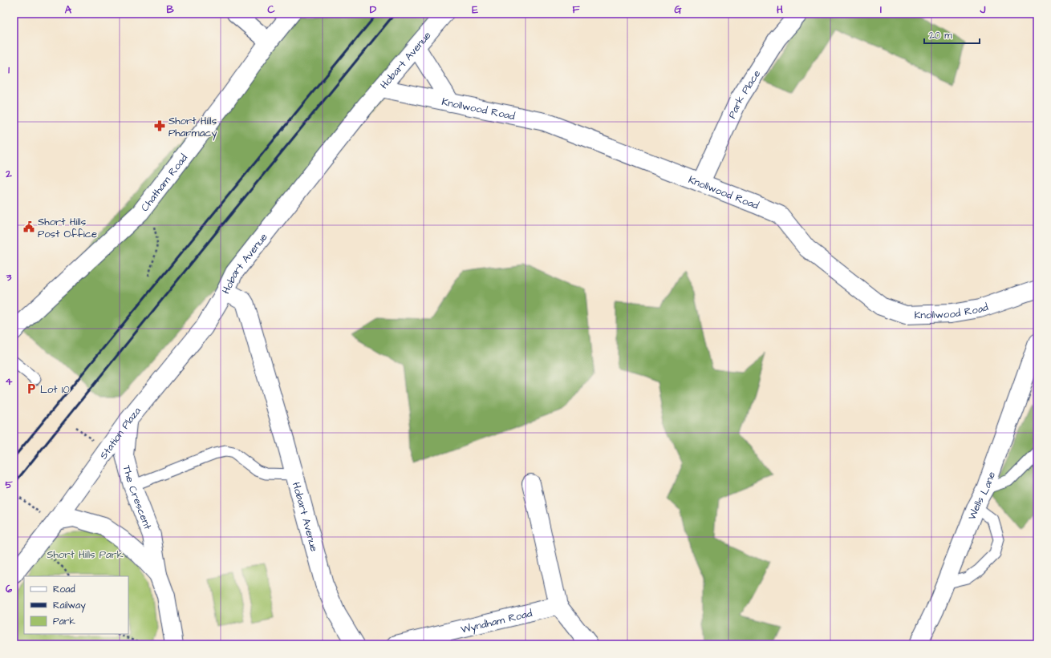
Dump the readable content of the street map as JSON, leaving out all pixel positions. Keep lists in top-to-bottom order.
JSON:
{
  "streets": {
    "street": [
      "Hobart Avenue",
      "Park Place",
      "Knollwood Road",
      "Chatham Road",
      "Station Plaza",
      "Wells Lane",
      "The Crescent",
      "Wyndham Road"
    ]
  },
  "crossings": [
    ["Hobart Avenue", "Knollwood Road"],
    ["Hobart Avenue", "Station Plaza"],
    ["Park Place", "Knollwood Road"],
    ["Station Plaza", "The Crescent"]
  ],
  "parks": ["Short Hills Park"],
  "places": {
    "pharmacy": ["Short Hills Pharmacy"],
    "public building": ["Short Hills Post Office"],
    "parking": ["Lot 10"]
  },
  "legend": ["Road", "Railway", "Park"],
  "scale_bar": "20 m",
  "grid": {
    "columns": [
      "A",
      "B",
      "C",
      "D",
      "E",
      "F",
      "G",
      "H",
      "I",
      "J"
    ],
    "rows": [
      "1",
      "2",
      "3",
      "4",
      "5",
      "6"
    ]
  }
}
